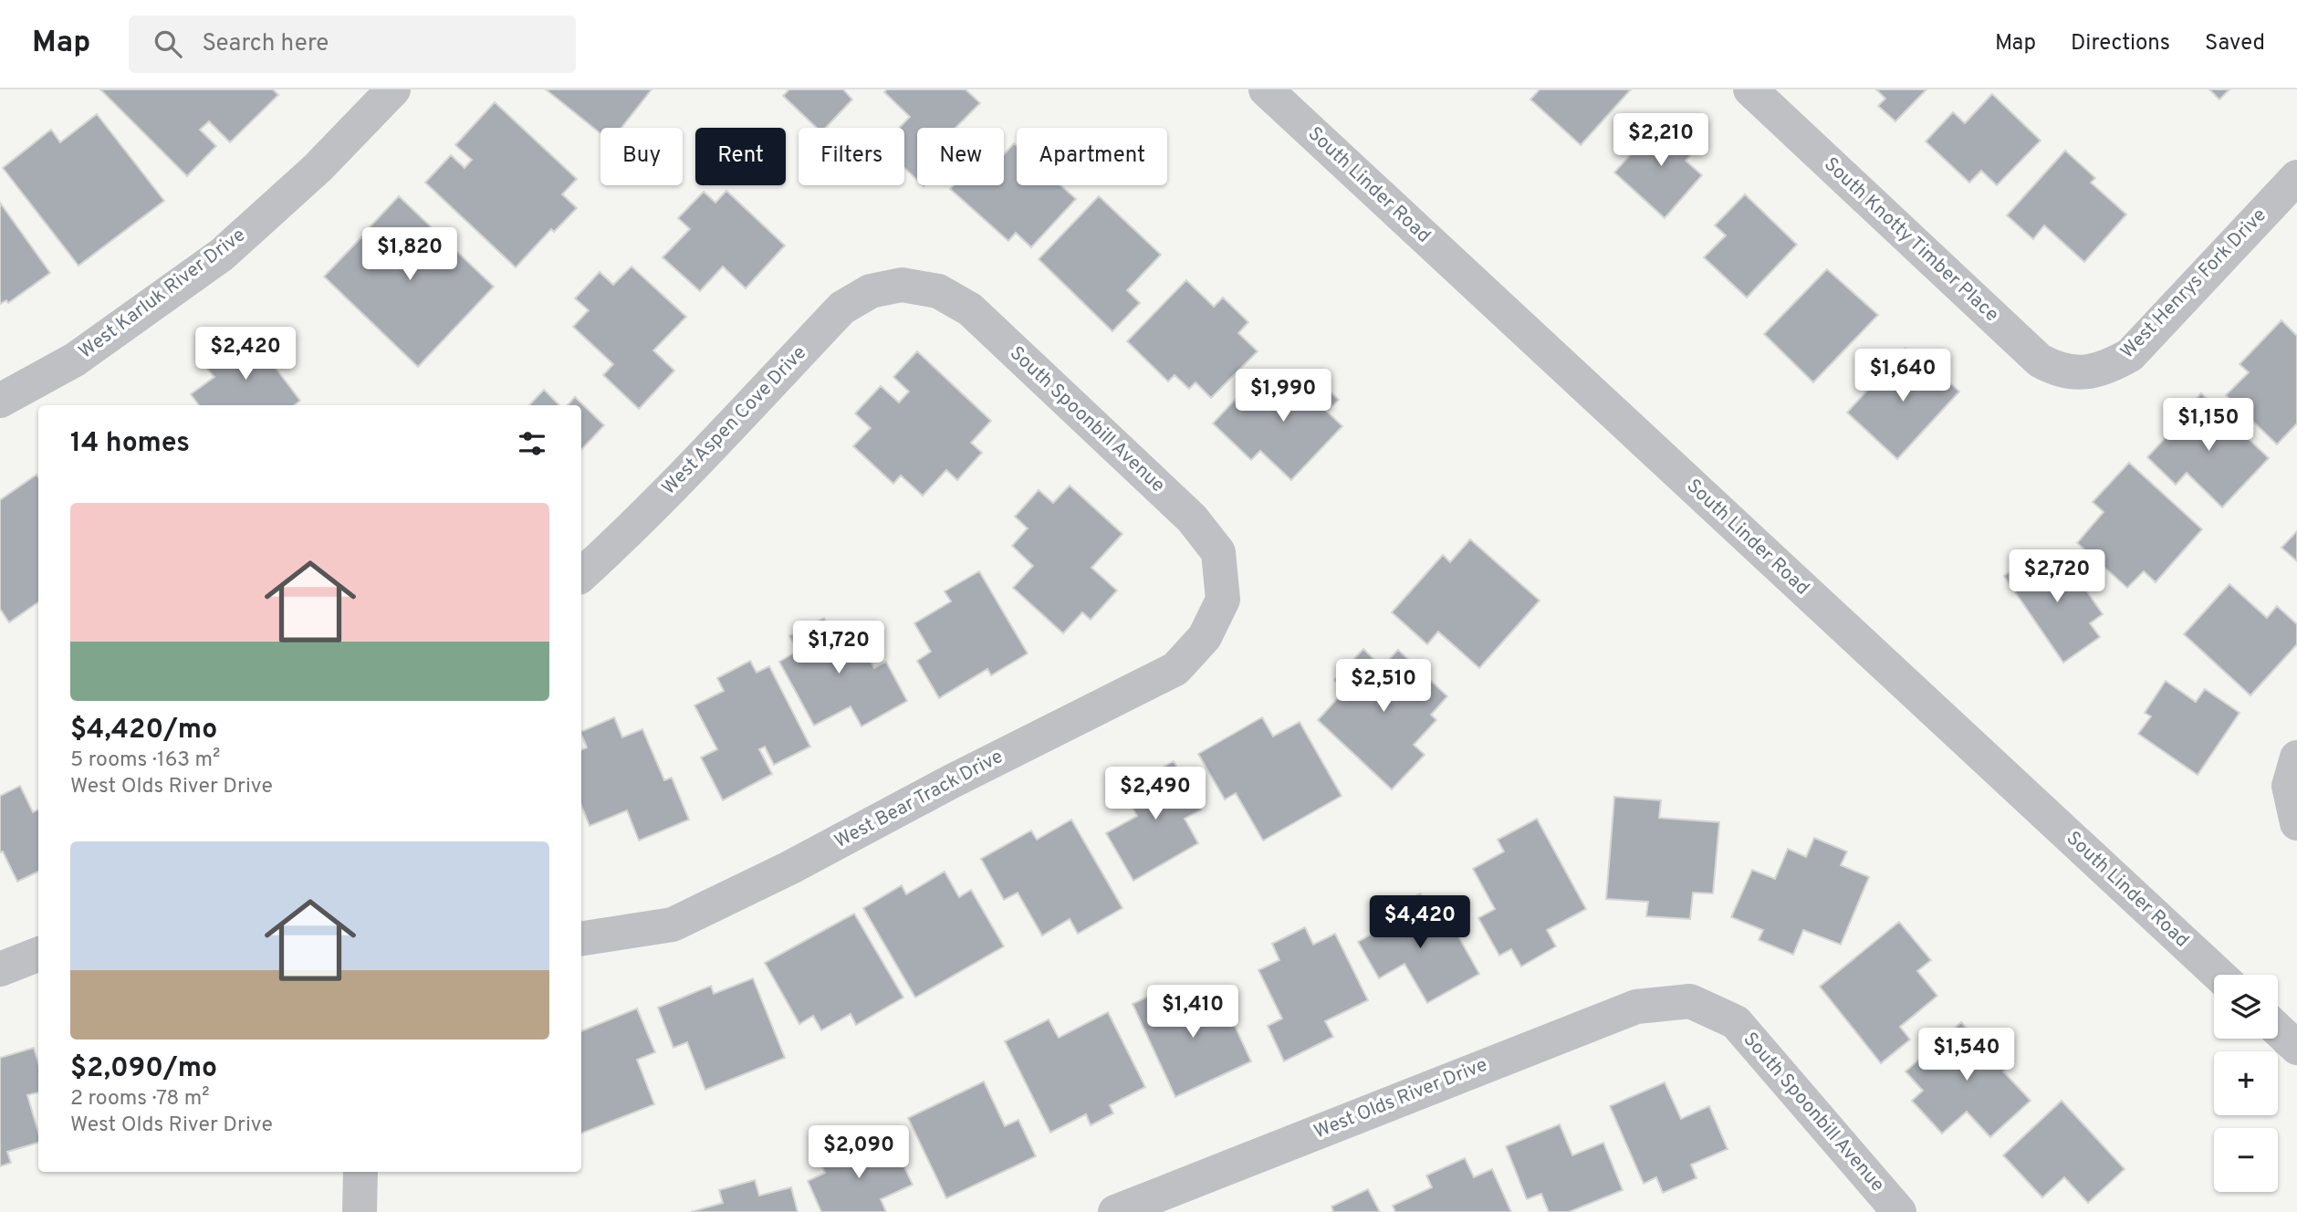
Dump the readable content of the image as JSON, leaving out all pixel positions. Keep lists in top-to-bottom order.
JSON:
{
  "streets": {
    "street": [
      "South Linder Road",
      "South Knotty Timber Place",
      "West Henrys Fork Drive",
      "West Karluk River Drive",
      "South Spoonbill Avenue",
      "West Aspen Cove Drive",
      "West Bear Track Drive",
      "West Olds River Drive"
    ]
  },
  "crossings": [
    ["South Knotty Timber Place", "West Henrys Fork Drive"],
    ["South Spoonbill Avenue", "West Aspen Cove Drive"],
    ["South Spoonbill Avenue", "West Bear Track Drive"],
    ["South Spoonbill Avenue", "West Olds River Drive"]
  ],
  "page": {
    "header": "Map",
    "search": "Search here",
    "nav": ["Map", "Directions", "Saved"],
    "price": [
      "$2,210",
      "$1,820",
      "$2,420",
      "$1,640",
      "$1,990",
      "$1,150",
      "$2,720",
      "$1,720",
      "$2,510",
      "$2,490",
      "$4,420",
      "$1,410",
      "$1,540",
      "$2,090"
    ],
    "chip": [
      "Buy",
      "Rent",
      "Filters",
      "New",
      "Apartment"
    ],
    "heading": "14 homes",
    "list": [
      {
        "name": "$4,420/mo",
        "note": "5 rooms · 163 m² · West Olds River Drive"
      },
      {
        "name": "$2,090/mo",
        "note": "2 rooms · 78 m² · West Olds River Drive"
      }
    ],
    "map_buttons": ["+", "−"]
  }
}
